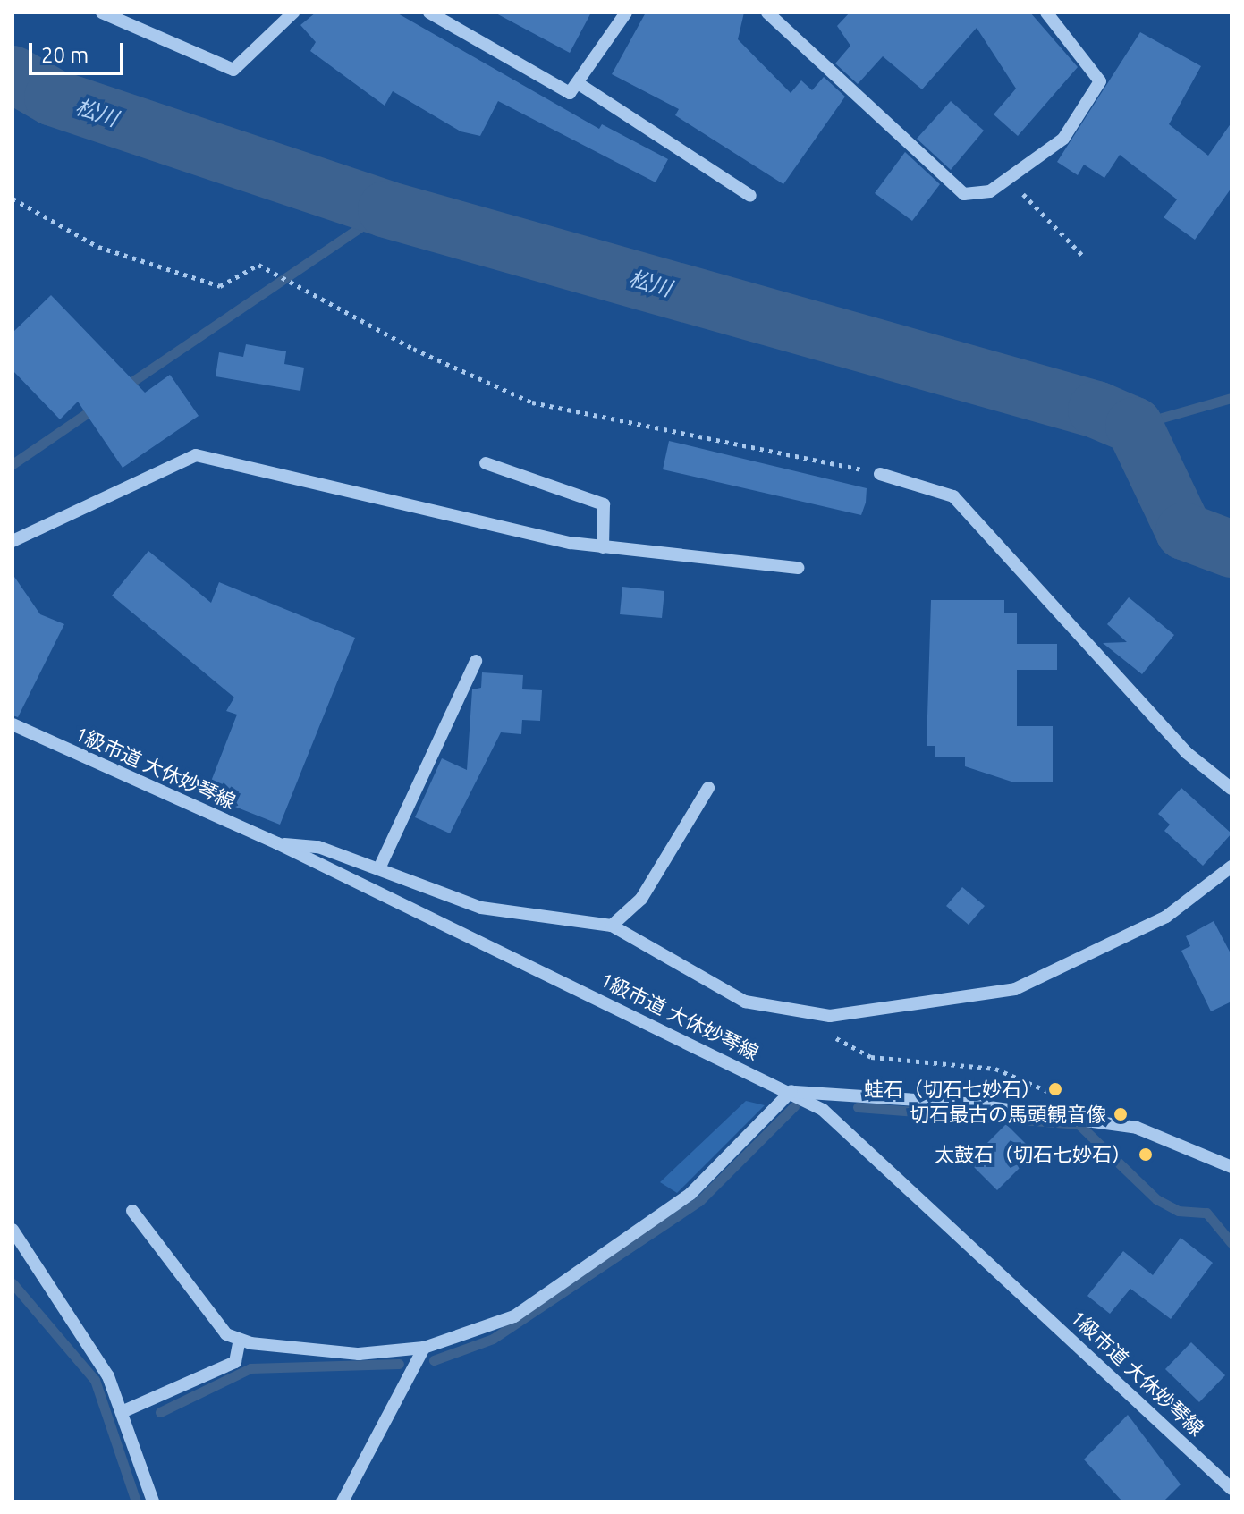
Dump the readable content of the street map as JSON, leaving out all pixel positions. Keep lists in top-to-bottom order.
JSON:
{
  "streets": {
    "street": ["1級市道 大休妙琴線"]
  },
  "water": ["松川"],
  "places": ["蛙石（切石七妙石）", "切石最古の馬頭観音像", "太鼓石（切石七妙石）"],
  "scale_bar": "20 m"
}
